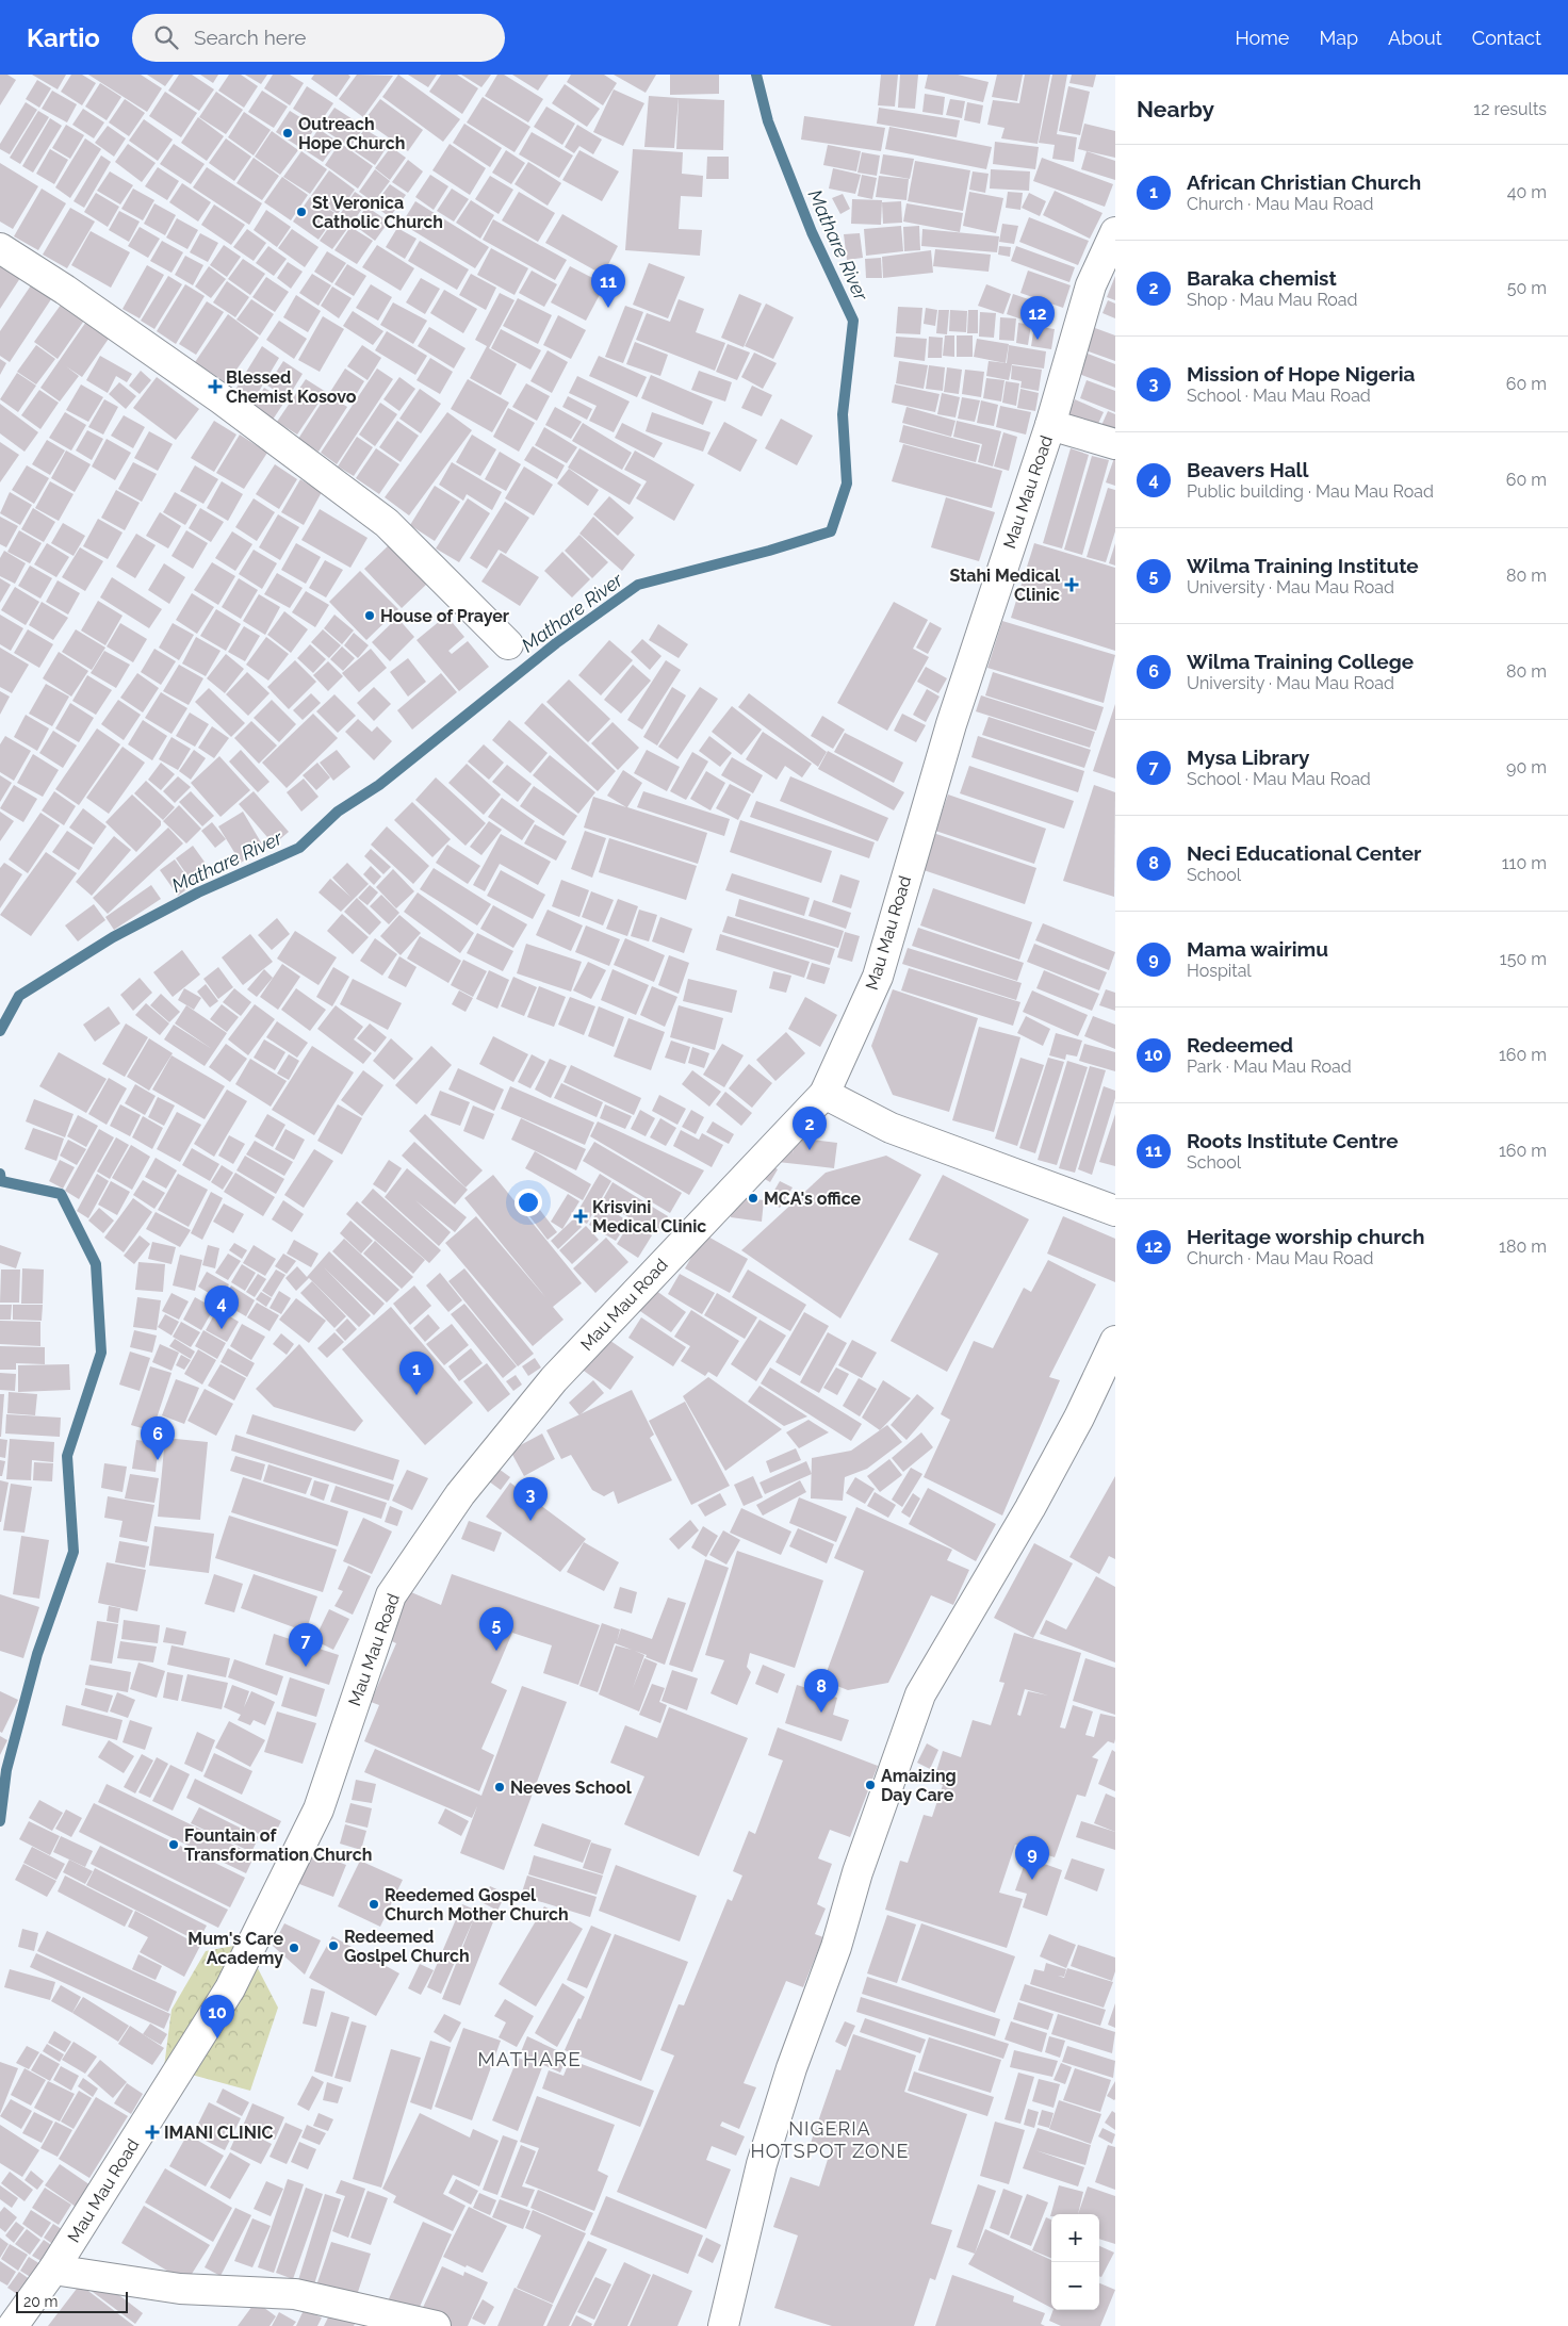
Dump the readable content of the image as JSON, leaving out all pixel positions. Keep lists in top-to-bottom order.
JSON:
{
  "streets": {
    "street": ["Mau Mau Road"]
  },
  "districts": ["MATHARE", "NIGERIA HOTSPOT ZONE"],
  "water": ["Mathare River"],
  "places": {
    "other": [
      "Outreach Hope Church",
      "St Veronica Catholic Church",
      "House of Prayer",
      "MCA's office",
      "Amaizing Day Care",
      "Neeves School",
      "Fountain of Transformation Church",
      "Reedemed Gospel Church Mother Church",
      "Redeemed Goslpel Church",
      "Mum's Care Academy"
    ],
    "health": [
      "Blessed Chemist Kosovo",
      "Stahi Medical Clinic",
      "Krisvini Medical Clinic",
      "IMANI CLINIC"
    ]
  },
  "scale_bar": "20 m",
  "page": {
    "header": "Kartio",
    "search": "Search here",
    "nav": [
      "Home",
      "Map",
      "About",
      "Contact"
    ],
    "heading": ["Nearby", "12 results"],
    "list": [
      {
        "mark": "1",
        "name": "African Christian Church",
        "note": "Church · Mau Mau Road",
        "value": "40 m"
      },
      {
        "mark": "2",
        "name": "Baraka chemist",
        "note": "Shop · Mau Mau Road",
        "value": "50 m"
      },
      {
        "mark": "3",
        "name": "Mission of Hope Nigeria",
        "note": "School · Mau Mau Road",
        "value": "60 m"
      },
      {
        "mark": "4",
        "name": "Beavers Hall",
        "note": "Public building · Mau Mau Road",
        "value": "60 m"
      },
      {
        "mark": "5",
        "name": "Wilma Training Institute",
        "note": "University · Mau Mau Road",
        "value": "80 m"
      },
      {
        "mark": "6",
        "name": "Wilma Training College",
        "note": "University · Mau Mau Road",
        "value": "80 m"
      },
      {
        "mark": "7",
        "name": "Mysa Library",
        "note": "School · Mau Mau Road",
        "value": "90 m"
      },
      {
        "mark": "8",
        "name": "Neci Educational Center",
        "note": "School",
        "value": "110 m"
      },
      {
        "mark": "9",
        "name": "Mama wairimu",
        "note": "Hospital",
        "value": "150 m"
      },
      {
        "mark": "10",
        "name": "Redeemed",
        "note": "Park · Mau Mau Road",
        "value": "160 m"
      },
      {
        "mark": "11",
        "name": "Roots Institute Centre",
        "note": "School",
        "value": "160 m"
      },
      {
        "mark": "12",
        "name": "Heritage worship church",
        "note": "Church · Mau Mau Road",
        "value": "180 m"
      }
    ],
    "pins": [
      "11",
      "12",
      "2",
      "4",
      "1",
      "6",
      "3",
      "5",
      "7",
      "8",
      "9",
      "10"
    ],
    "map_buttons": ["+", "−"],
    "scale": "20 m"
  }
}
